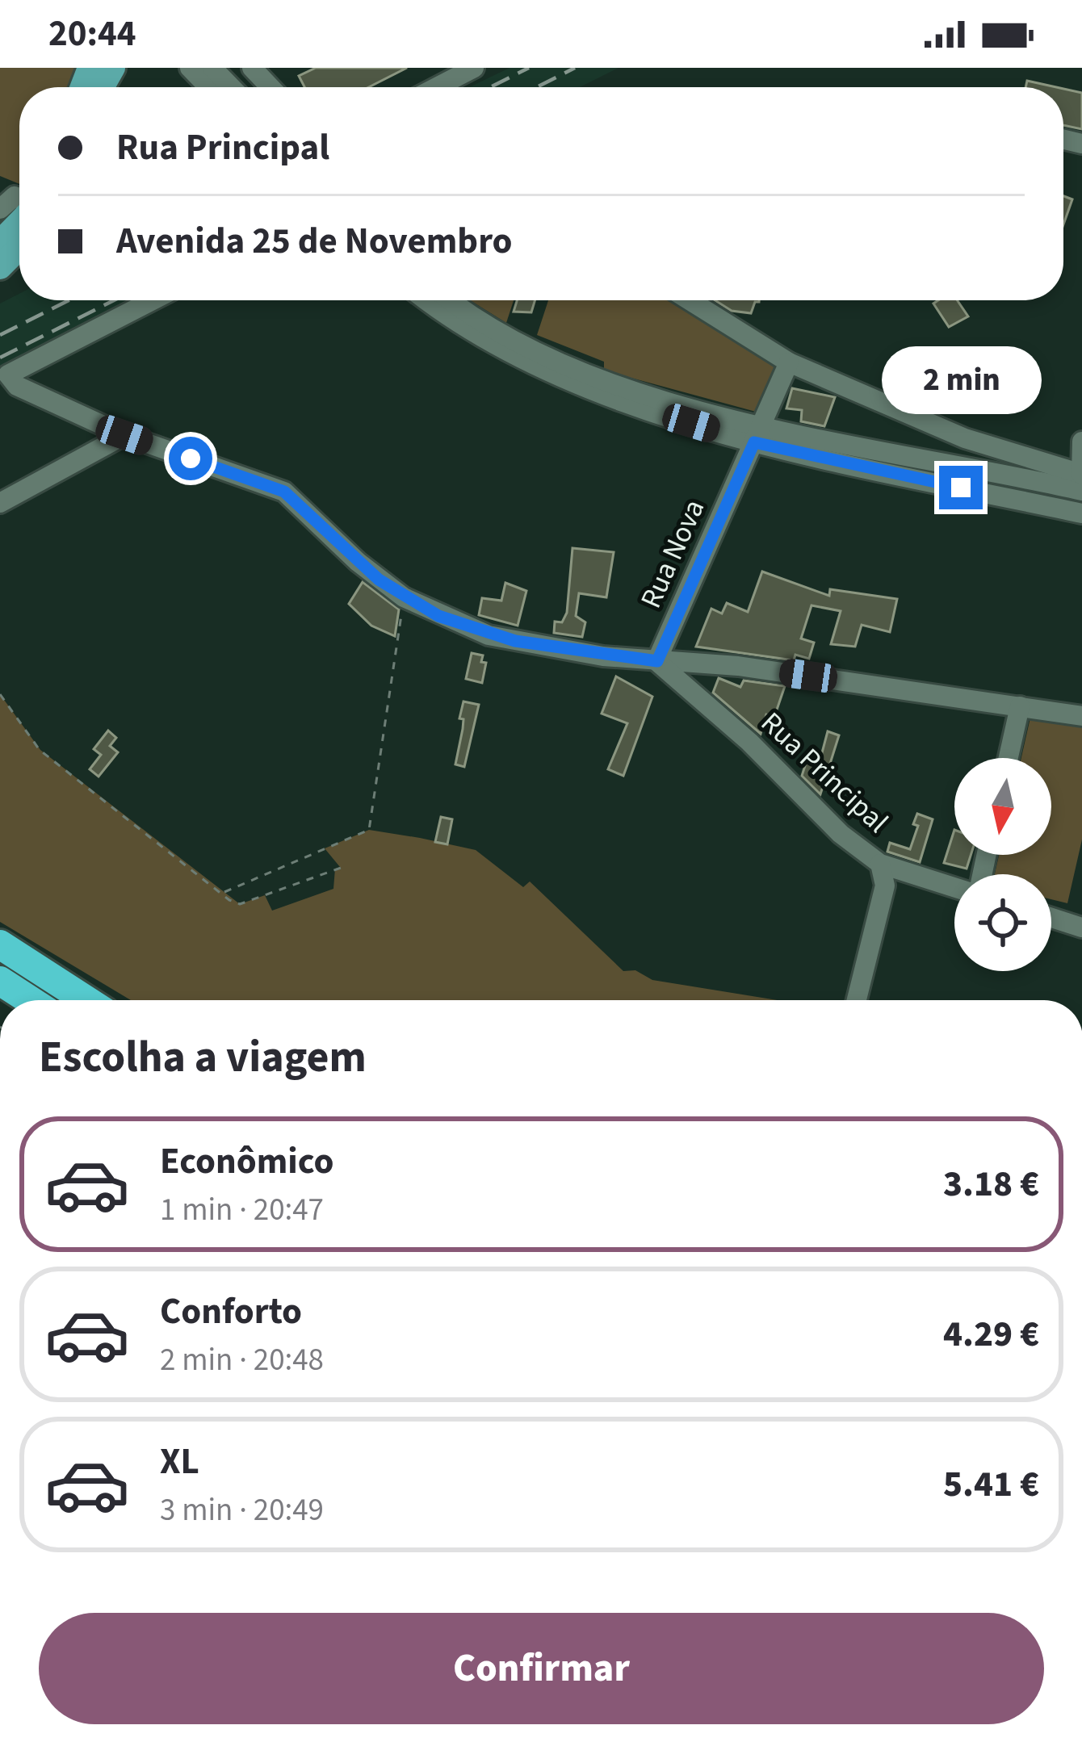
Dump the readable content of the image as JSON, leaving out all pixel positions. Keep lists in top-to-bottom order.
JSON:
{
  "streets": {
    "street": ["Rua Nova", "Rua Principal"]
  },
  "crossings": [
    ["Rua Nova", "Rua Principal"]
  ],
  "north": "bottom",
  "page": {
    "status": "20:44",
    "banner": ["Rua Principal", "Avenida 25 de Novembro"],
    "bubble": "2 min",
    "heading": "Escolha a viagem",
    "list": [
      {
        "name": "Econômico",
        "note": "1 min · 20:47",
        "value": "3.18 €"
      },
      {
        "name": "Conforto",
        "note": "2 min · 20:48",
        "value": "4.29 €"
      },
      {
        "name": "XL",
        "note": "3 min · 20:49",
        "value": "5.41 €"
      }
    ],
    "buttons": "Confirmar"
  }
}
